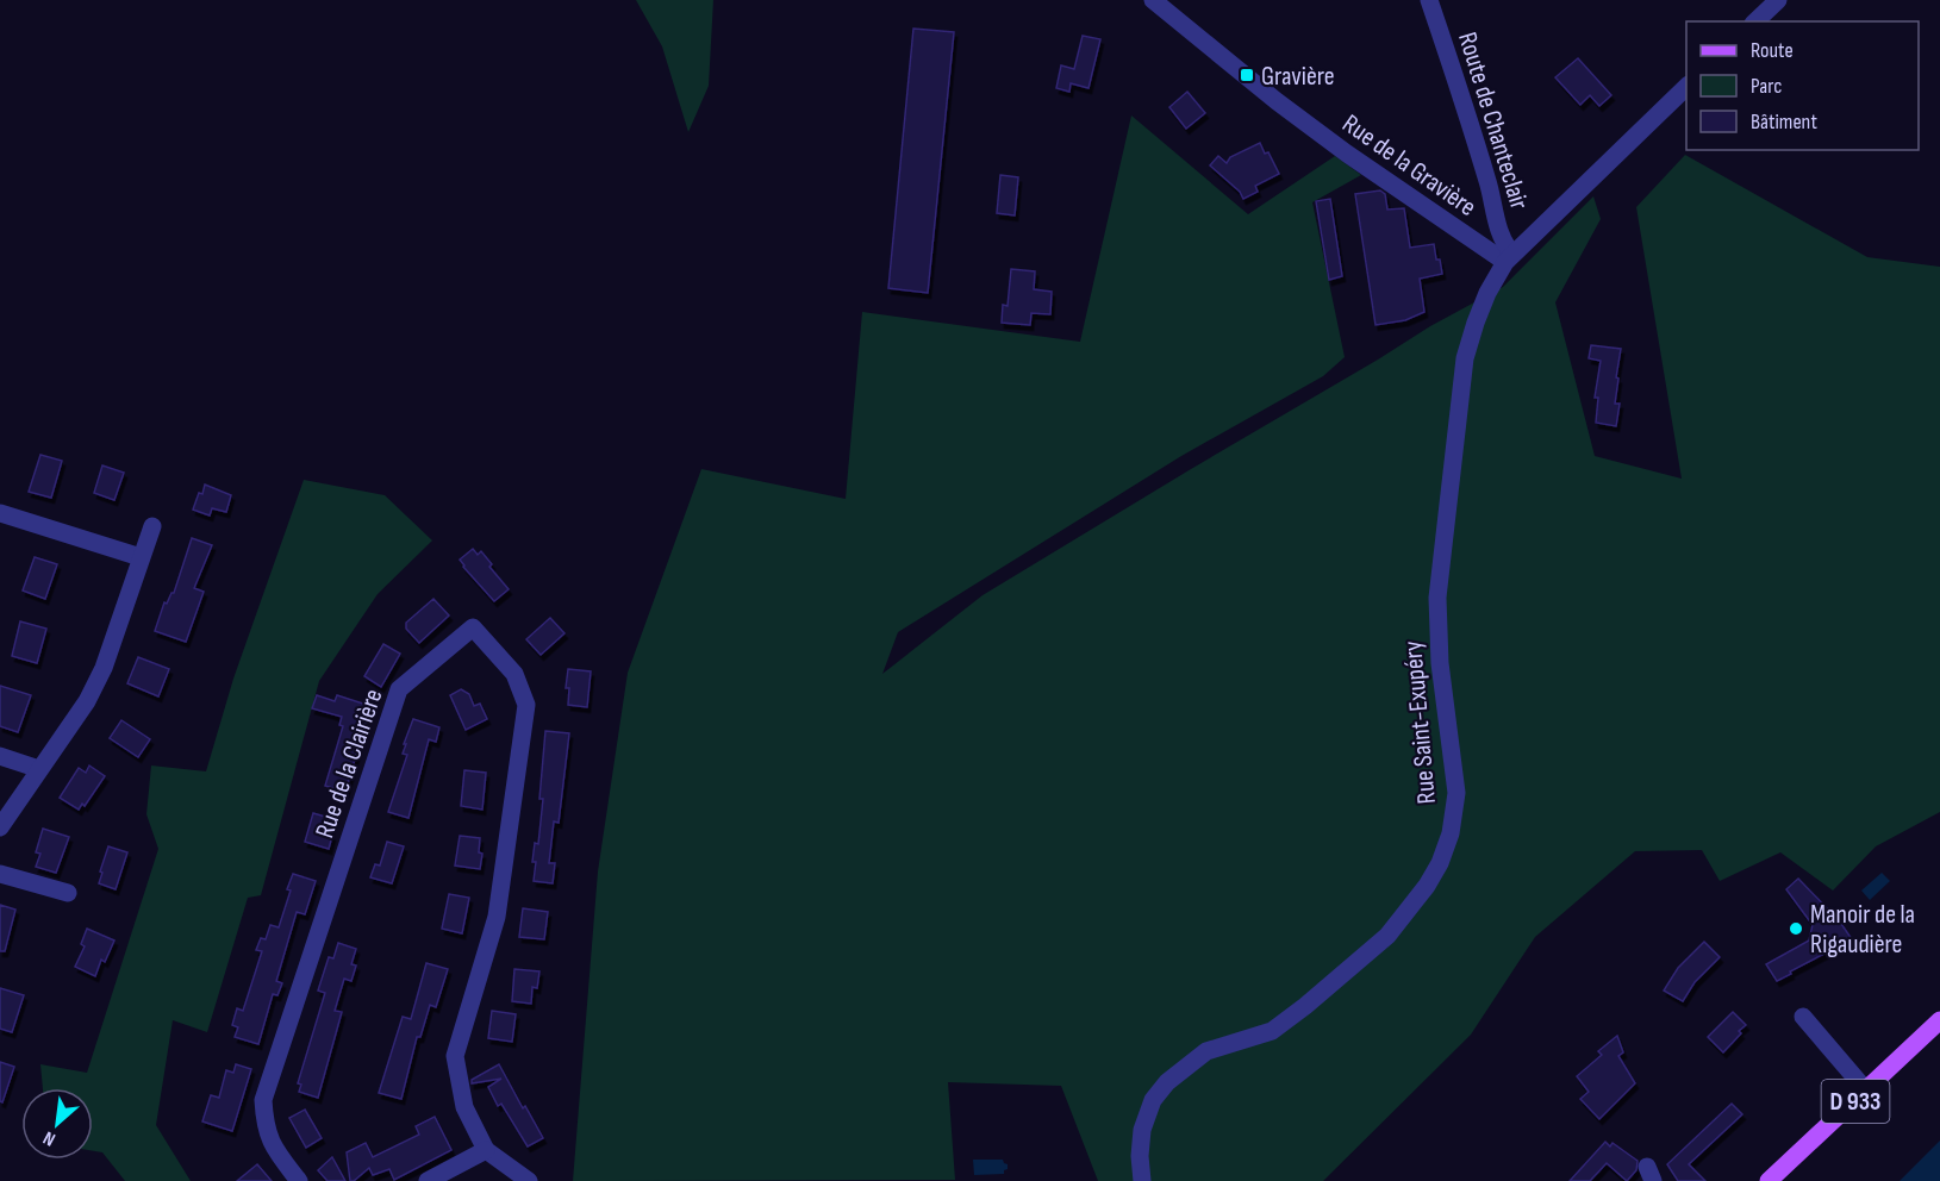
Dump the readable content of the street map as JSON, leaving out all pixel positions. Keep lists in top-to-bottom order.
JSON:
{
  "streets": {
    "main road": ["D 933"],
    "street": [
      "Route de Chanteclair",
      "Rue de la Gravière",
      "Rue Saint-Exupéry",
      "Rue de la Clairière"
    ]
  },
  "crossings": [
    ["Route de Chanteclair", "Rue de la Gravière"],
    ["Route de Chanteclair", "Rue Saint-Exupéry"],
    ["Rue de la Gravière", "Rue Saint-Exupéry"]
  ],
  "places": {
    "transit": ["Gravière"],
    "other": ["Manoir de la Rigaudière"]
  },
  "legend": ["Route", "Parc", "Bâtiment"],
  "north": "bottom left"
}
